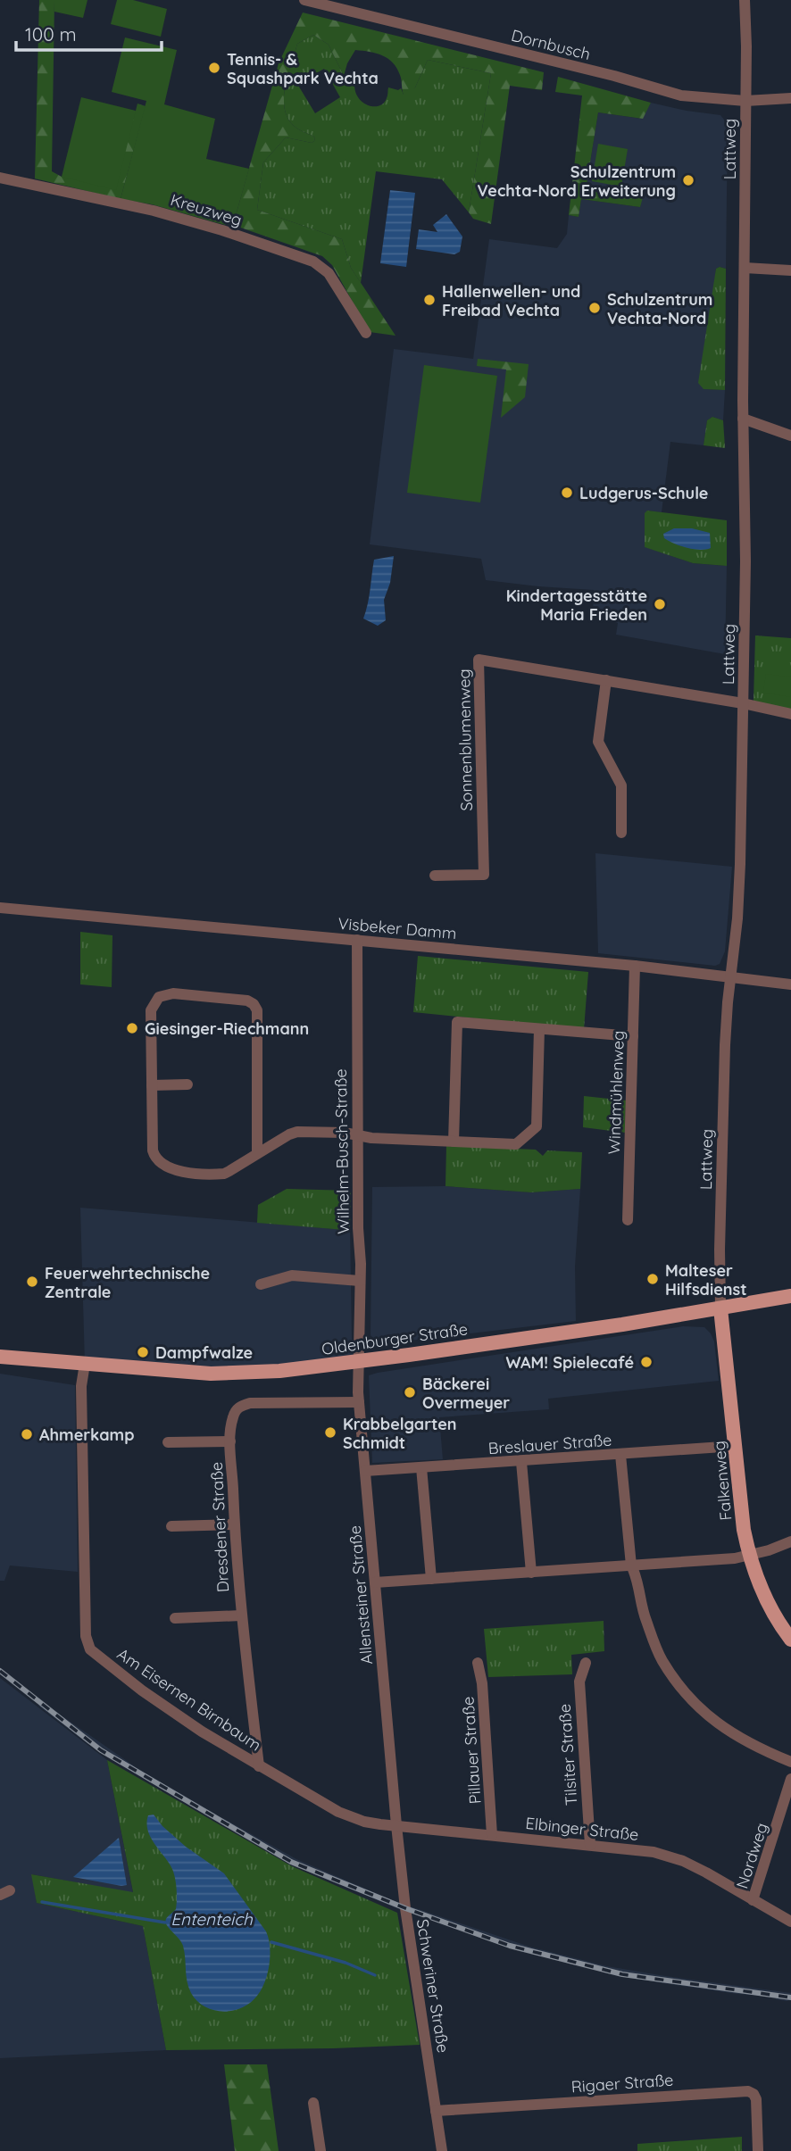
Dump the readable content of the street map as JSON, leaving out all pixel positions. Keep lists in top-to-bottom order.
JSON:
{
  "streets": {
    "main road": ["Oldenburger Straße", "Falkenweg"],
    "street": [
      "Dornbusch",
      "Lattweg",
      "Kreuzweg",
      "Sonnenblumenweg",
      "Visbeker Damm",
      "Windmühlenweg",
      "Wilhelm-Busch-Straße",
      "Breslauer Straße",
      "Dresdener Straße",
      "Allensteiner Straße",
      "Am Eisernen Birnbaum",
      "Pillauer Straße",
      "Tilsiter Straße",
      "Elbinger Straße",
      "Nordweg",
      "Schweriner Straße",
      "Rigaer Straße"
    ]
  },
  "crossings": [
    ["Dornbusch", "Lattweg"],
    ["Lattweg", "Visbeker Damm"],
    ["Lattweg", "Oldenburger Straße"],
    ["Lattweg", "Falkenweg"],
    ["Visbeker Damm", "Windmühlenweg"],
    ["Visbeker Damm", "Wilhelm-Busch-Straße"],
    ["Wilhelm-Busch-Straße", "Oldenburger Straße"],
    ["Wilhelm-Busch-Straße", "Allensteiner Straße"],
    ["Oldenburger Straße", "Falkenweg"],
    ["Oldenburger Straße", "Allensteiner Straße"],
    ["Oldenburger Straße", "Am Eisernen Birnbaum"],
    ["Breslauer Straße", "Falkenweg"],
    ["Breslauer Straße", "Allensteiner Straße"],
    ["Dresdener Straße", "Allensteiner Straße"],
    ["Dresdener Straße", "Am Eisernen Birnbaum"],
    ["Allensteiner Straße", "Am Eisernen Birnbaum"],
    ["Allensteiner Straße", "Elbinger Straße"],
    ["Allensteiner Straße", "Schweriner Straße"],
    ["Am Eisernen Birnbaum", "Elbinger Straße"],
    ["Am Eisernen Birnbaum", "Schweriner Straße"],
    ["Pillauer Straße", "Elbinger Straße"],
    ["Tilsiter Straße", "Elbinger Straße"],
    ["Elbinger Straße", "Nordweg"],
    ["Elbinger Straße", "Schweriner Straße"],
    ["Schweriner Straße", "Rigaer Straße"]
  ],
  "water": ["Ententeich"],
  "places": [
    "Tennis- & Squashpark Vechta",
    "Schulzentrum Vechta-Nord Erweiterung",
    "Hallenwellen- und Freibad Vechta",
    "Schulzentrum Vechta-Nord",
    "Ludgerus-Schule",
    "Kindertagesstätte Maria Frieden",
    "Giesinger-Riechmann",
    "Malteser Hilfsdienst",
    "Feuerwehrtechnische Zentrale",
    "Dampfwalze",
    "WAM! Spielecafé",
    "Bäckerei Overmeyer",
    "Krabbelgarten Schmidt",
    "Ahmerkamp"
  ],
  "scale_bar": "100 m"
}
